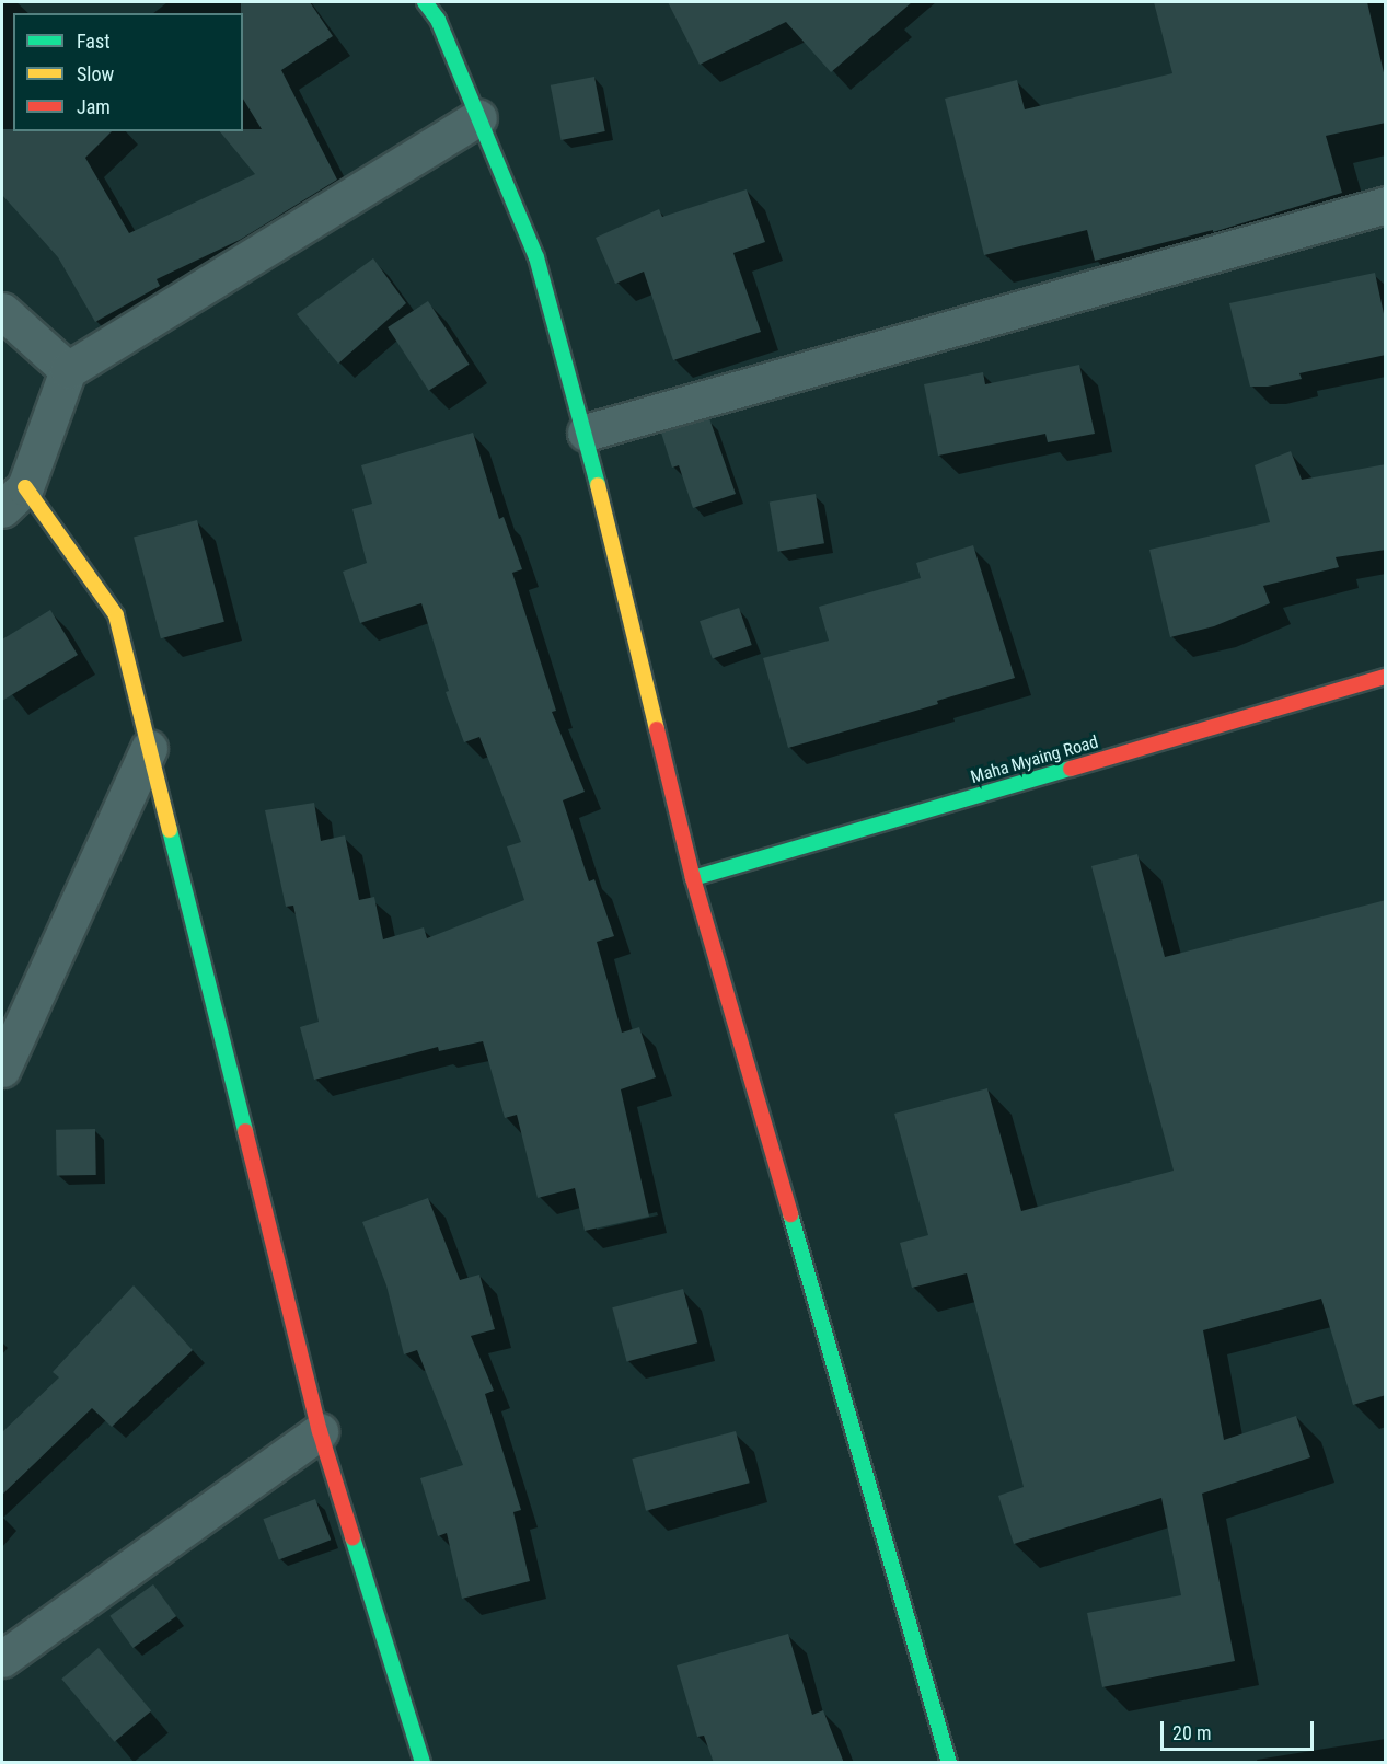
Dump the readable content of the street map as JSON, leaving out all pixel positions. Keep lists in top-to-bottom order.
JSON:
{
  "streets": {
    "street": ["Maha Myaing Road"]
  },
  "legend": ["Fast", "Slow", "Jam"],
  "scale_bar": "20 m"
}
